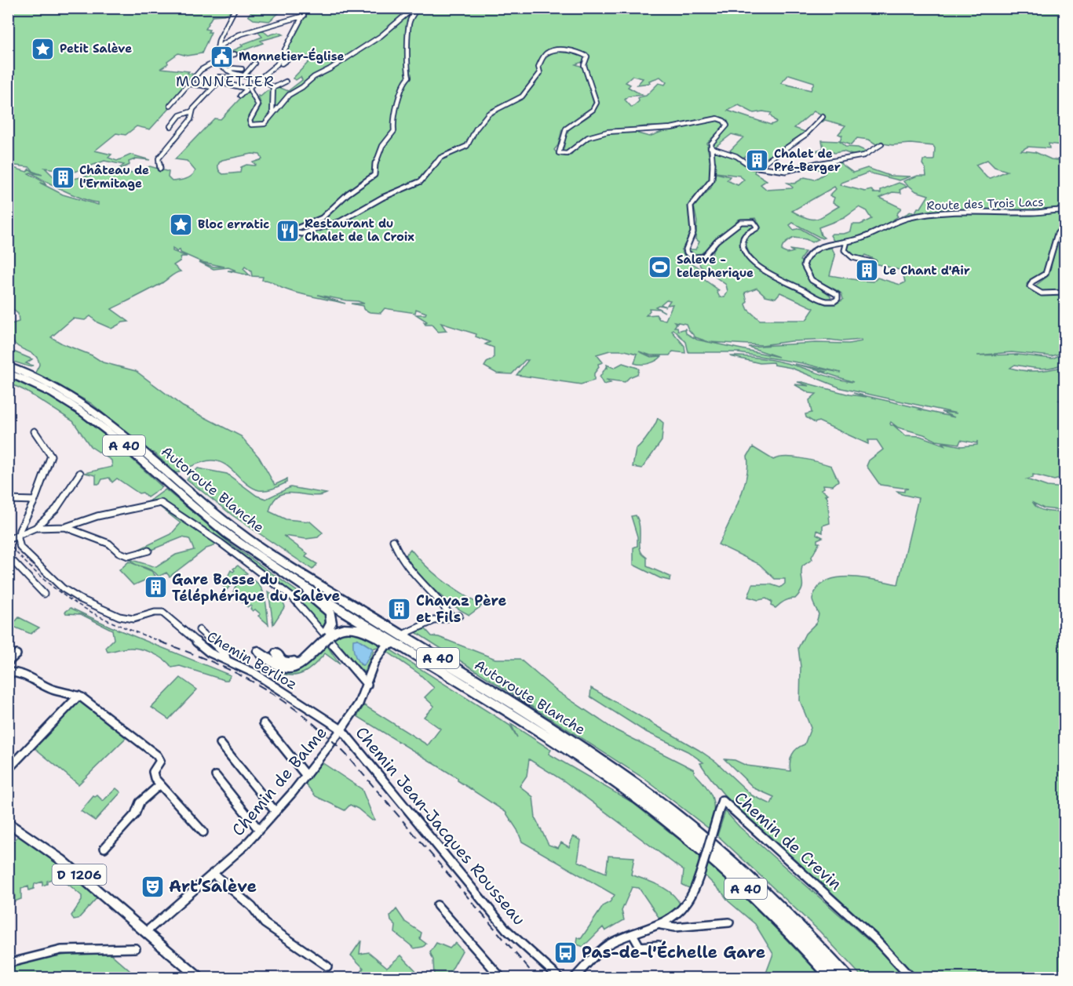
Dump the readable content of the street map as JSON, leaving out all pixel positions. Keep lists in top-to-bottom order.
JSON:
{
  "streets": {
    "highway": ["A 40", "Autoroute Blanche"],
    "main road": ["D 1206"],
    "street": [
      "Route des Trois Lacs",
      "Chemin Berlioz",
      "Chemin de Balme",
      "Chemin Jean-Jacques Rousseau",
      "Chemin de Crevin"
    ]
  },
  "crossings": [
    ["Chemin Berlioz", "Chemin de Balme"],
    ["Chemin Berlioz", "Chemin Jean-Jacques Rousseau"],
    ["Chemin de Balme", "Chemin Jean-Jacques Rousseau"],
    ["Chemin de Balme", "D 1206"]
  ],
  "districts": ["MONNETIER"],
  "places": {
    "place": ["Petit Salève", "Bloc erratic"],
    "public building": ["Monnetier-Église"],
    "building": [
      "Chalet de Pré-Berger",
      "Château de l'Ermitage",
      "Le Chant d'Air",
      "Gare Basse du Téléphérique du Salève",
      "Chavaz Père et Fils"
    ],
    "restaurant": ["Restaurant du Chalet de la Croix"],
    "sports": ["Saleve - telepherique"],
    "theatre": ["Art’Salève"],
    "bus stop": ["Pas-de-l'Échelle Gare"]
  }
}
